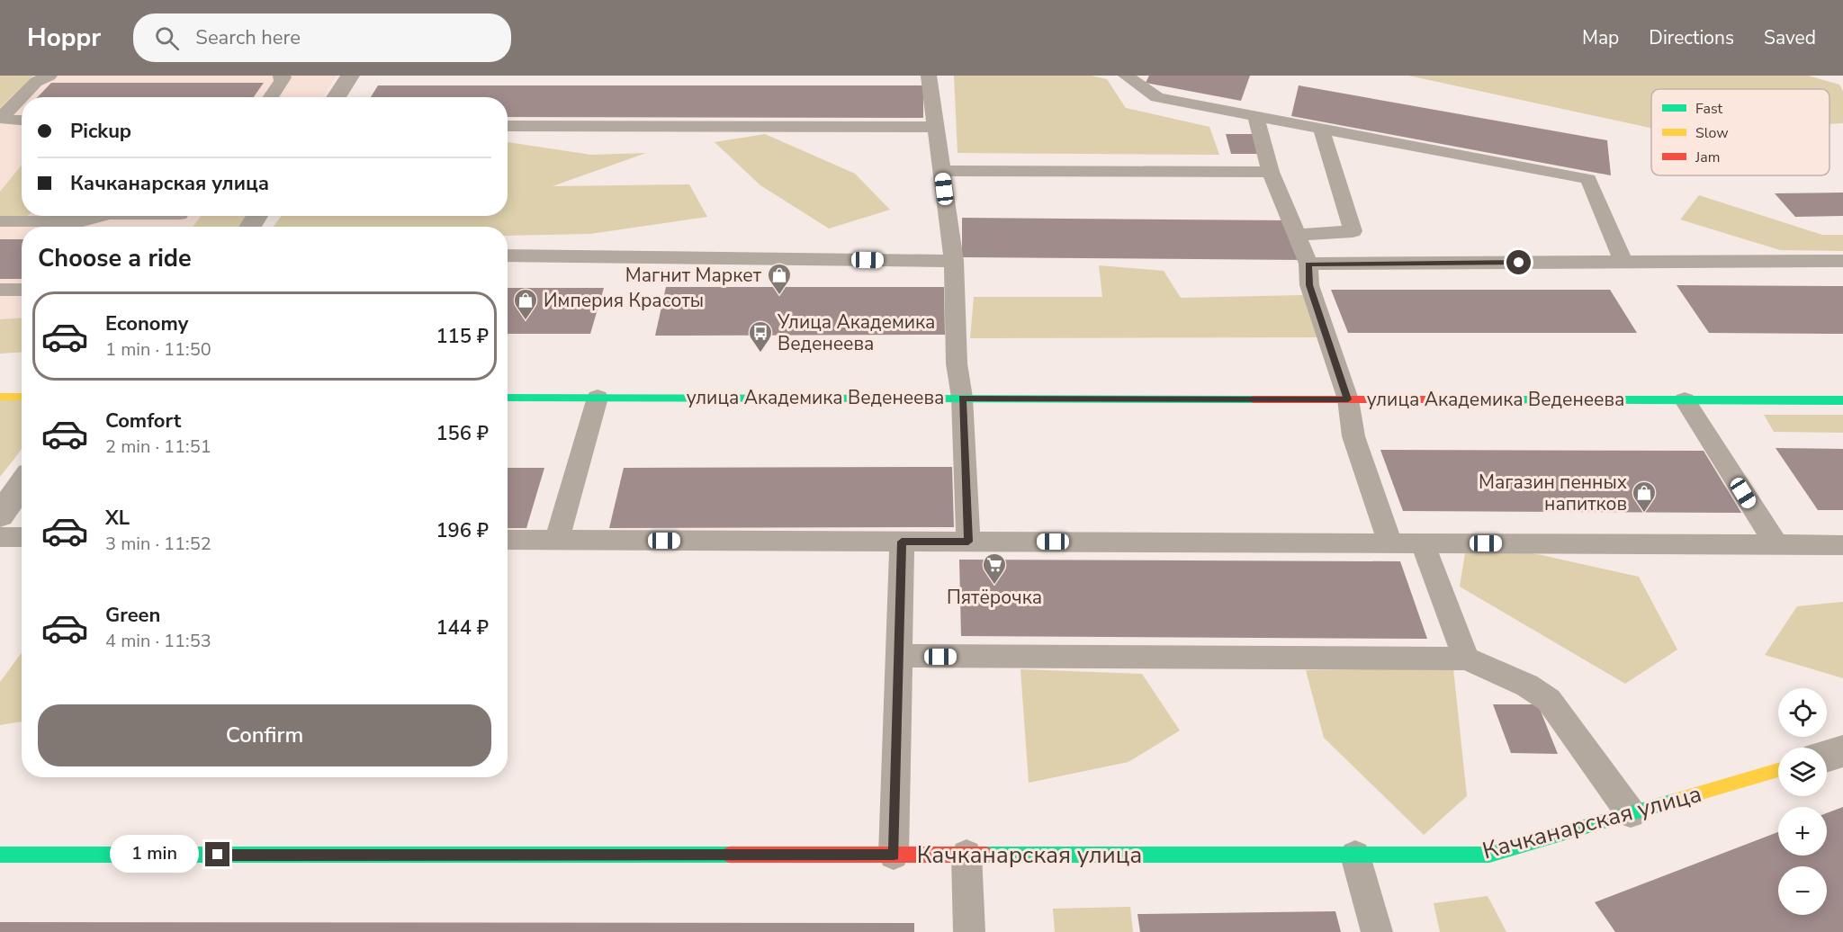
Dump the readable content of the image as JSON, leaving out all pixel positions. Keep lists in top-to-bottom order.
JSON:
{
  "streets": {
    "street": ["улица Академика Веденеева", "Качканарская улица"]
  },
  "places": {
    "shop": ["Магнит Маркет", "Империя Красоты", "Магазин пенных напитков"],
    "bus stop": ["Улица Академика Веденеева"],
    "supermarket": ["Пятёрочка"]
  },
  "legend": ["Fast", "Slow", "Jam"],
  "page": {
    "header": "Hoppr",
    "search": "Search here",
    "nav": ["Map", "Directions", "Saved"],
    "banner": ["Pickup", "Качканарская улица"],
    "heading": "Choose a ride",
    "list": [
      {
        "name": "Economy",
        "note": "1 min · 11:50",
        "value": "115 ₽"
      },
      {
        "name": "Comfort",
        "note": "2 min · 11:51",
        "value": "156 ₽"
      },
      {
        "name": "XL",
        "note": "3 min · 11:52",
        "value": "196 ₽"
      },
      {
        "name": "Green",
        "note": "4 min · 11:53",
        "value": "144 ₽"
      }
    ],
    "map_buttons": ["+", "−"],
    "buttons": "Confirm",
    "bubble": "1 min"
  }
}
